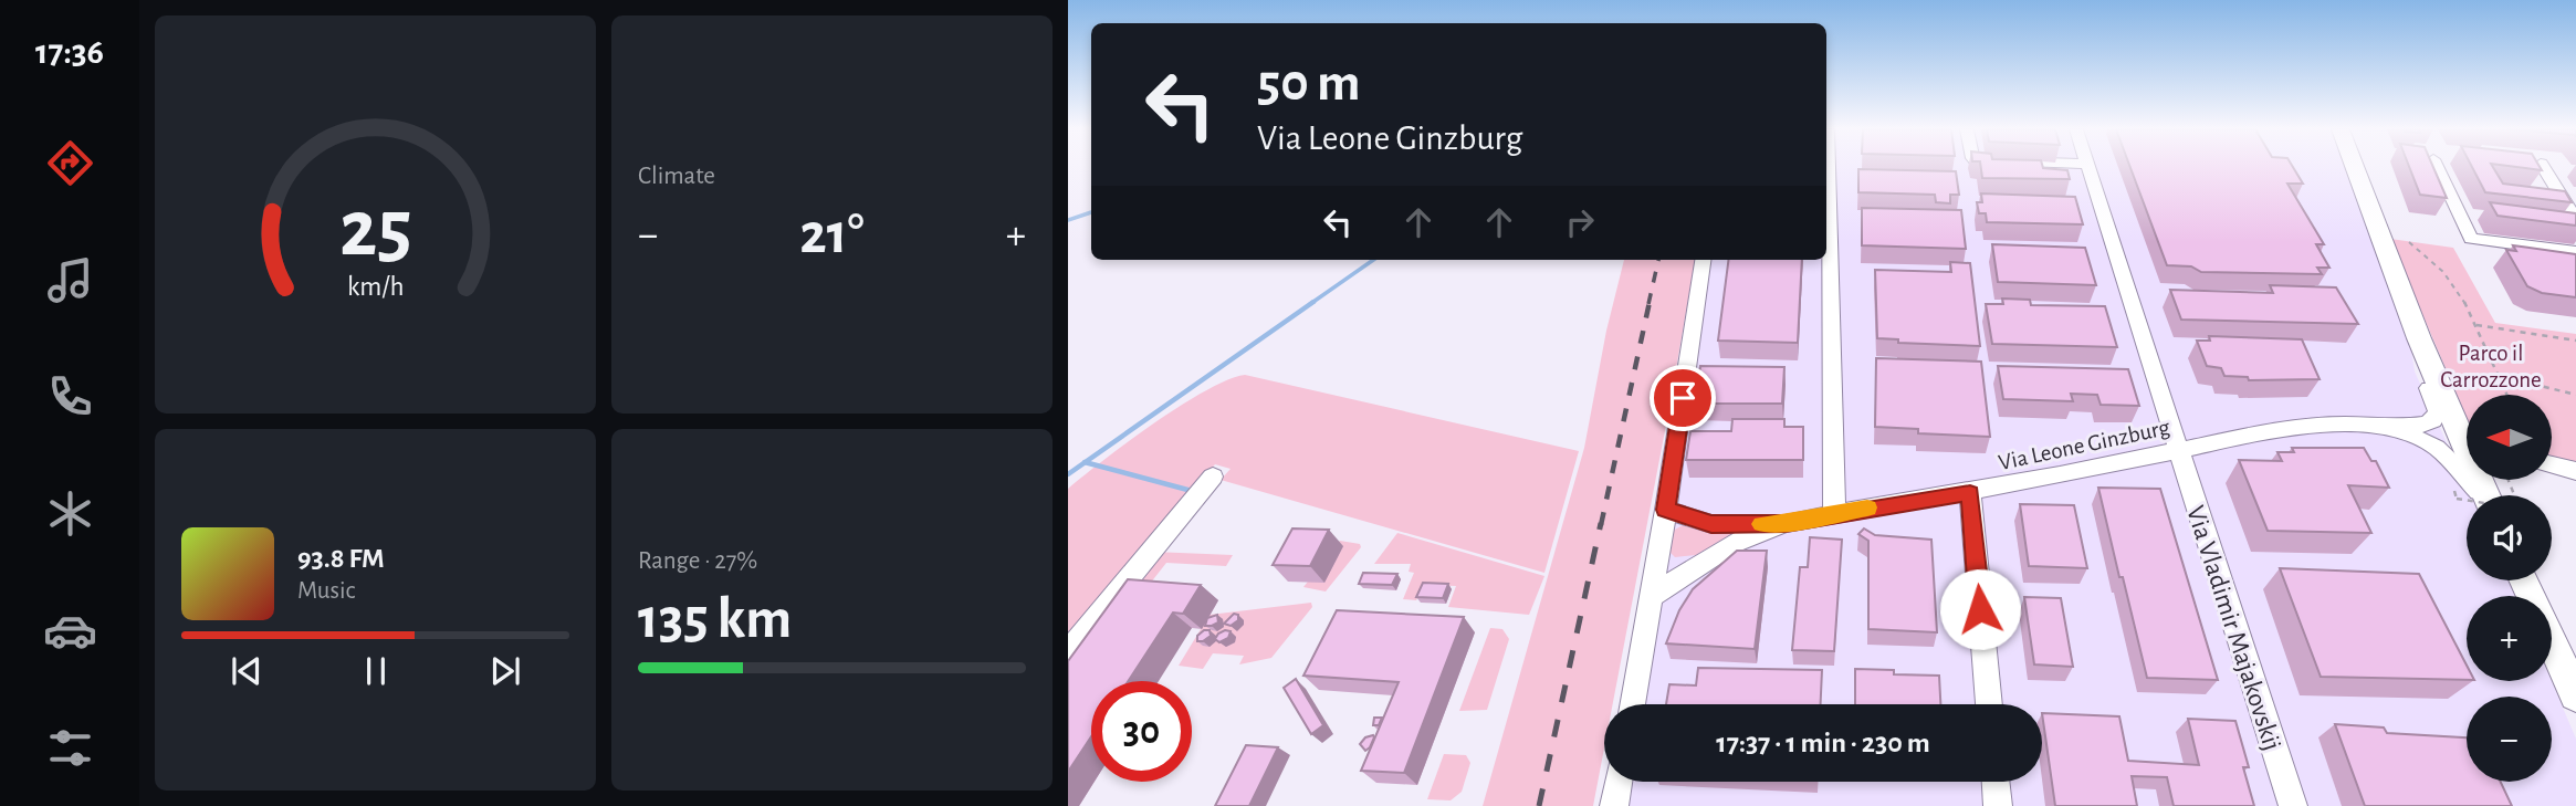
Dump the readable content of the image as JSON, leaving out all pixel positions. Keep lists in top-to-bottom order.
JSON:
{
  "streets": {
    "street": ["Via Leone Ginzburg", "Via Vladimir Majakovskij"]
  },
  "crossings": [
    ["Via Leone Ginzburg", "Via Vladimir Majakovskij"]
  ],
  "parks": ["Parco il Carrozzone"],
  "north": "left",
  "page": {
    "tabs": "17:36",
    "tile": [
      "Climate",
      ["Range · 27%", "135 km"]
    ],
    "turn": ["50 m", "Via Leone Ginzburg"],
    "heat": ["−", "21°", "+"],
    "map_buttons": ["+", "−"],
    "song": ["93.8 FM", "Music"],
    "limit": "30",
    "trip": "17:37 · 1 min · 230 m",
    "gauge": ["25", "km/h"]
  }
}
